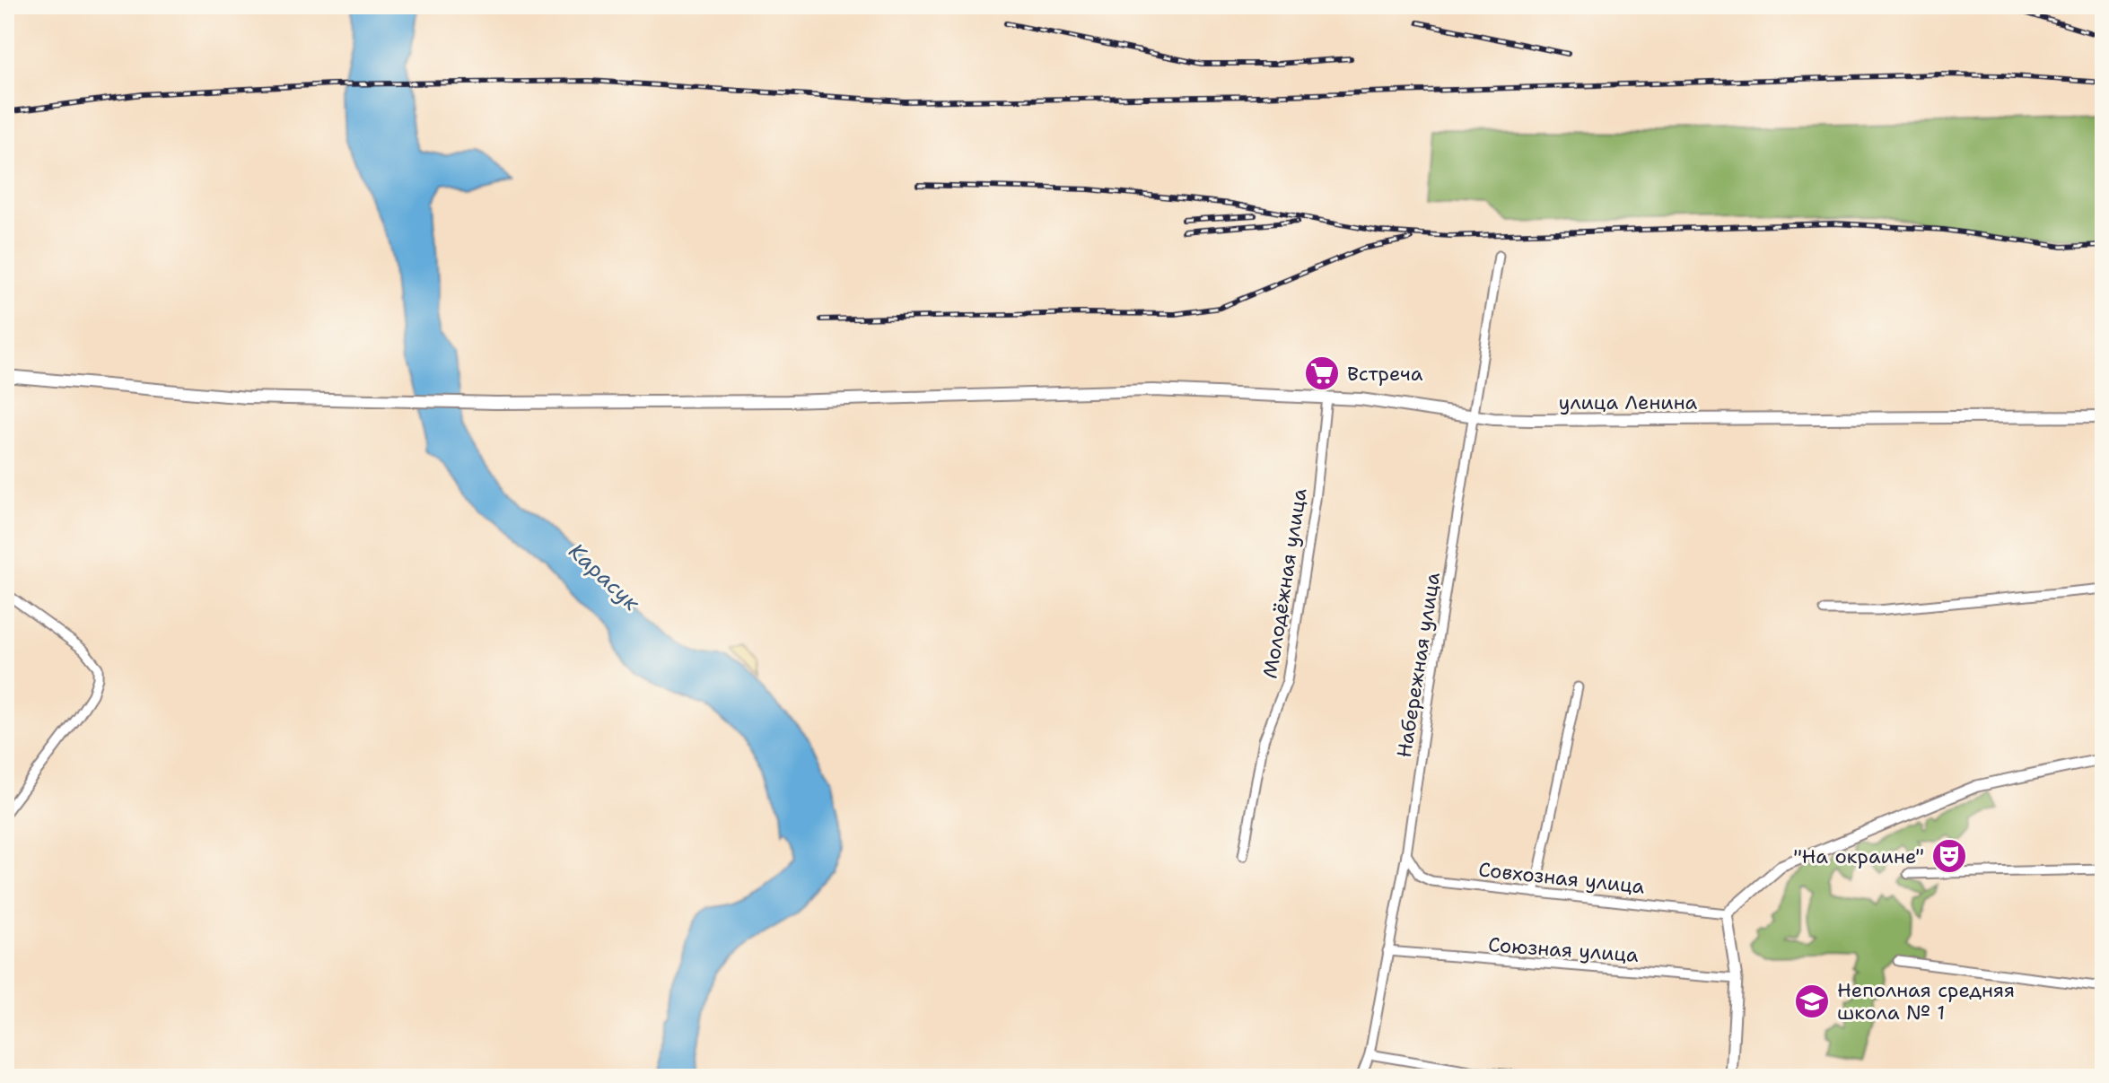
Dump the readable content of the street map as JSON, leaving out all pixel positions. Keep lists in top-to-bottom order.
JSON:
{
  "streets": {
    "main road": ["улица Ленина"],
    "street": [
      "Молодёжная улица",
      "Набережная улица",
      "Совхозная улица",
      "Союзная улица"
    ]
  },
  "crossings": [
    ["улица Ленина", "Молодёжная улица"],
    ["улица Ленина", "Набережная улица"],
    ["Набережная улица", "Совхозная улица"],
    ["Набережная улица", "Союзная улица"]
  ],
  "water": ["Карасук"],
  "places": {
    "supermarket": ["Встреча"],
    "theatre": ["\"На окраине\""],
    "school or university": ["Неполная средняя школа № 1"]
  }
}
